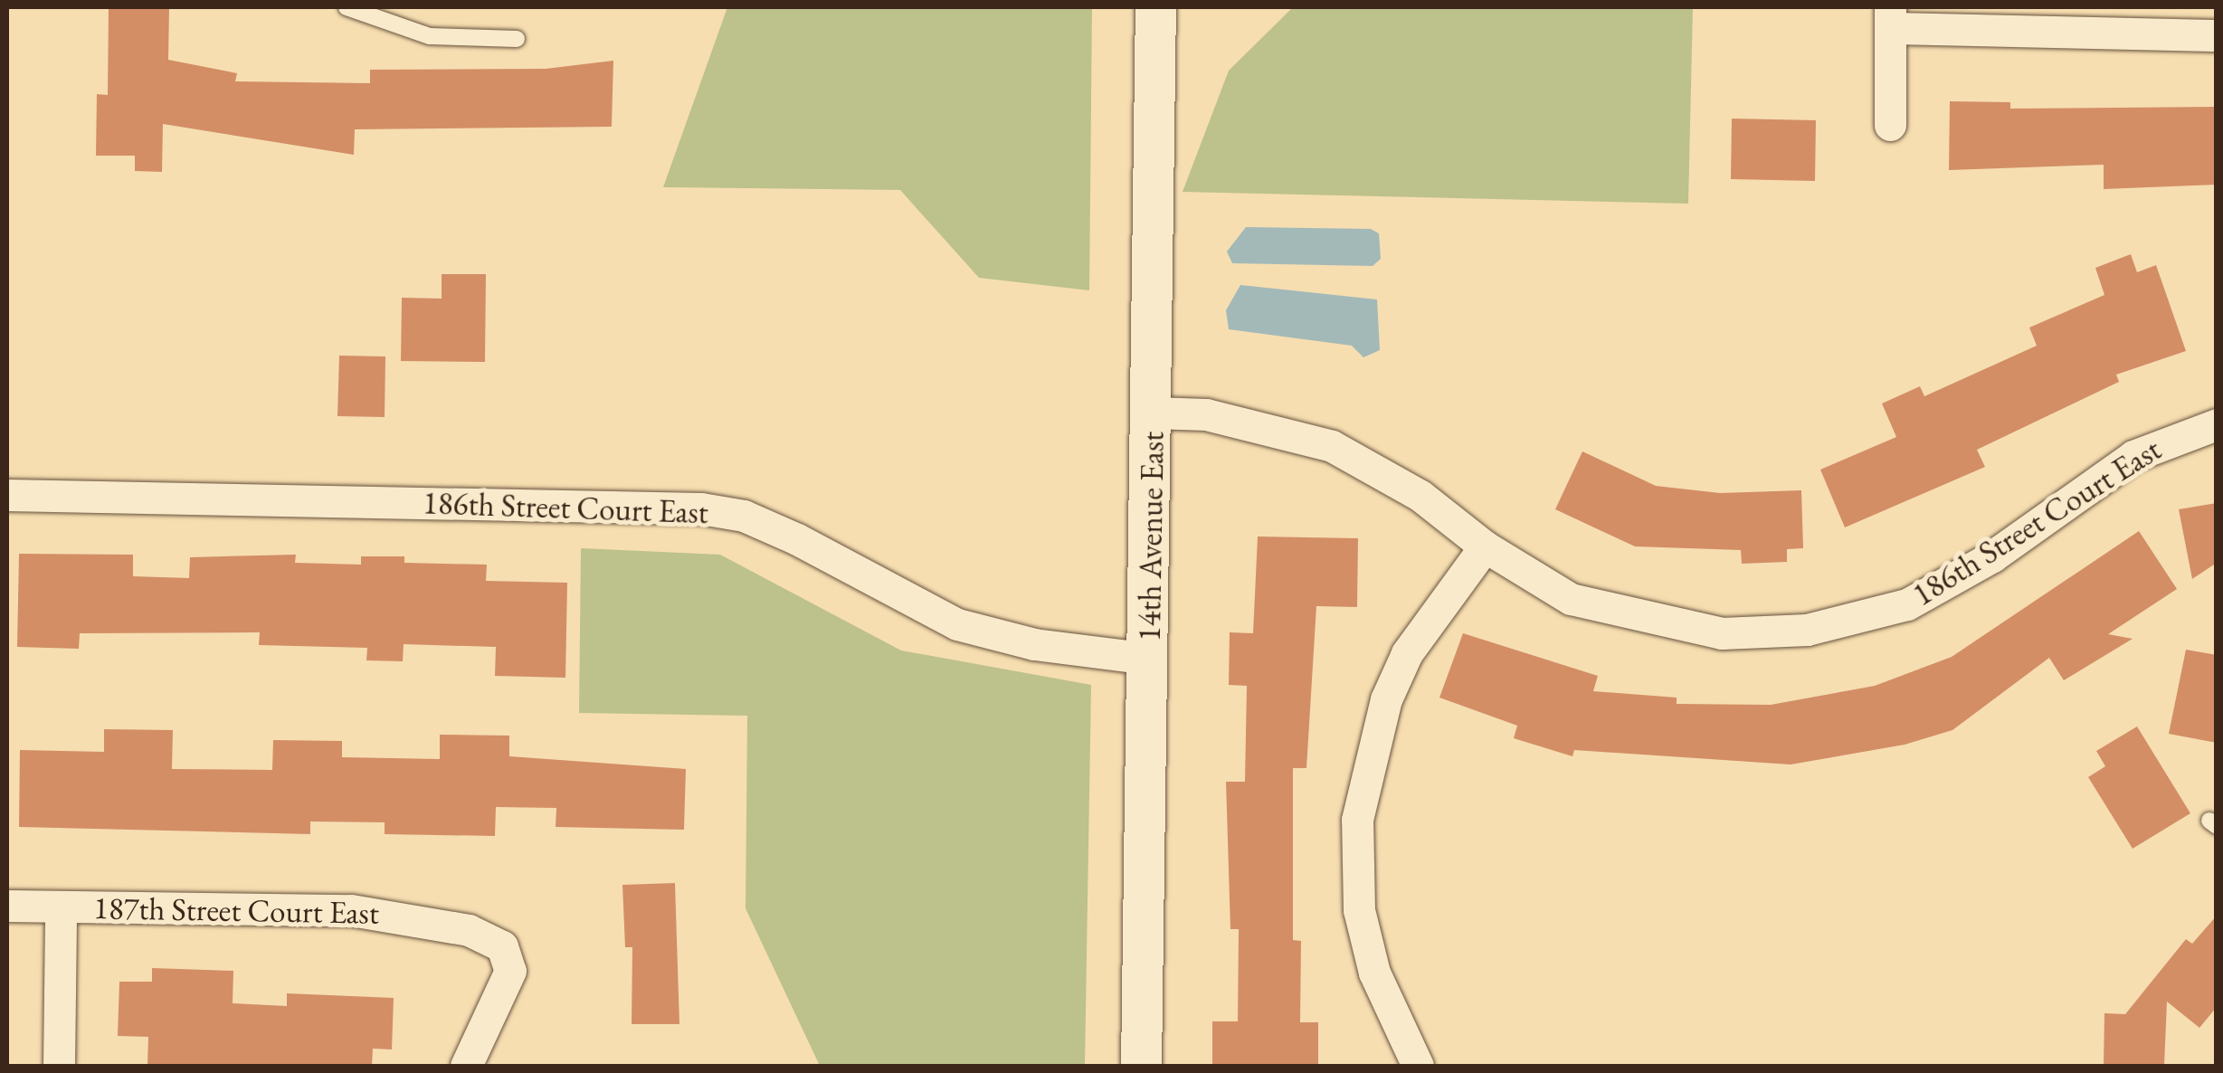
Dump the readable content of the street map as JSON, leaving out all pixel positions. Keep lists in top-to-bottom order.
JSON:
{
  "streets": {
    "street": ["186th Street Court East", "14th Avenue East", "187th Street Court East"]
  },
  "crossings": [
    ["186th Street Court East", "14th Avenue East"]
  ]
}
